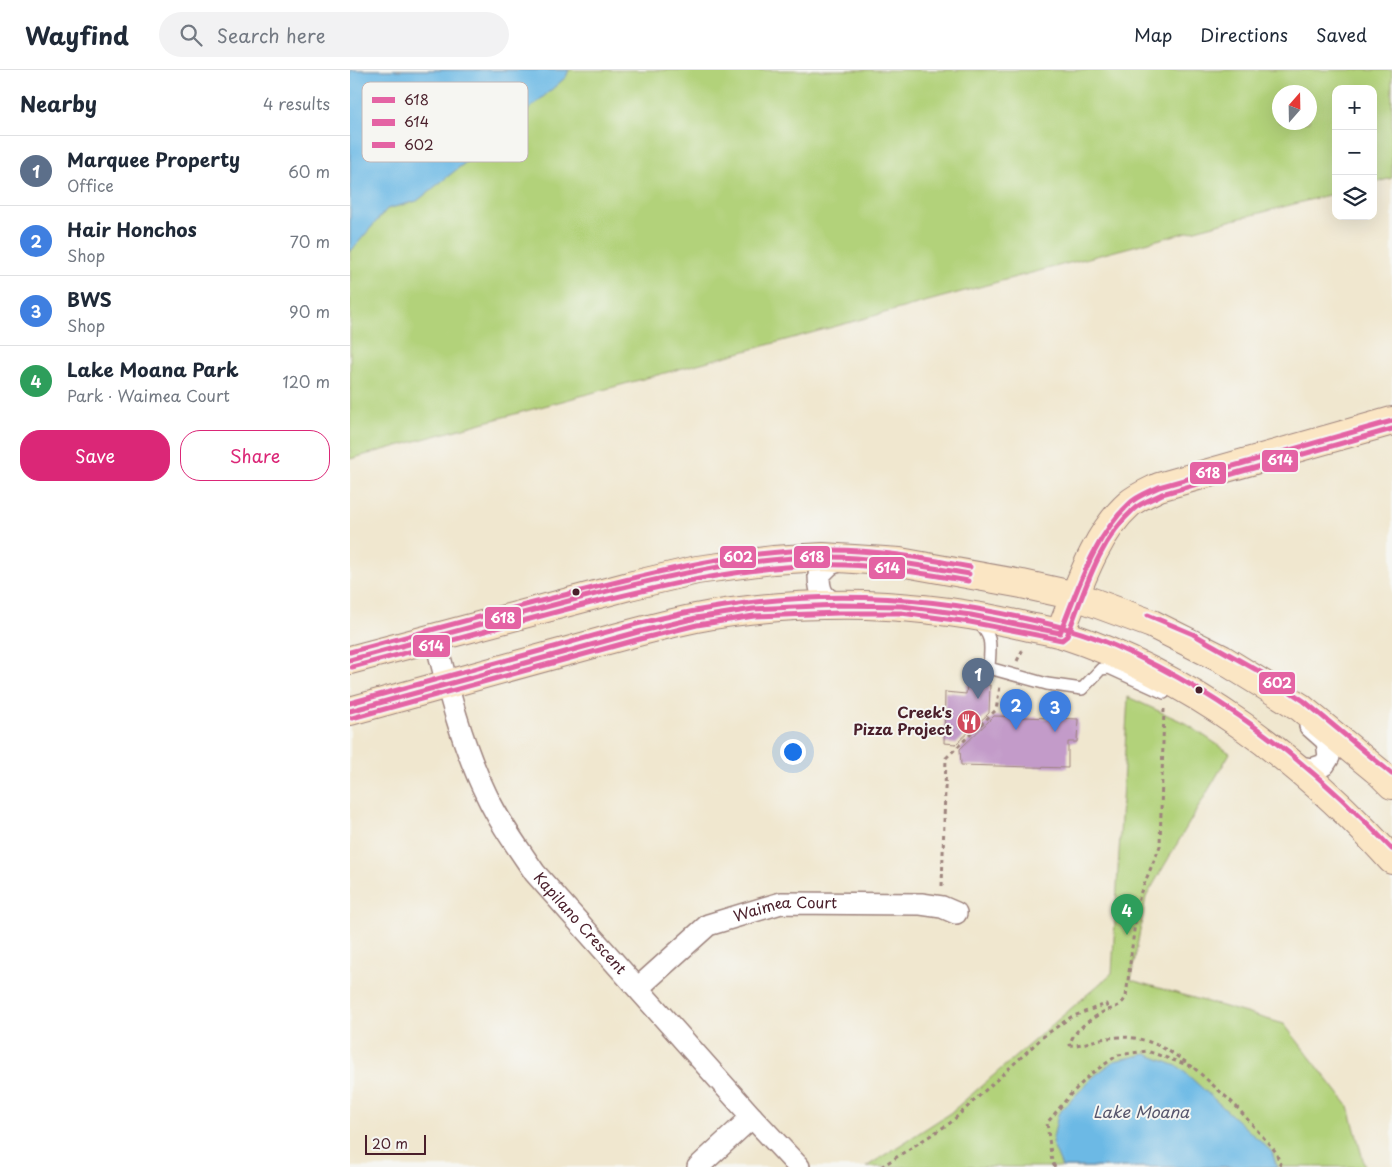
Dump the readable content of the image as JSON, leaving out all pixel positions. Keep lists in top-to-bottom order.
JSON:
{
  "streets": {
    "street": ["Waimea Court", "Kapilano Crescent"]
  },
  "crossings": [
    ["Waimea Court", "Kapilano Crescent"]
  ],
  "water": ["Lake Moana"],
  "places": {
    "restaurant": ["Creek's Pizza Project"]
  },
  "lines": ["transit line 618", "transit line 614", "transit line 602"],
  "legend": ["618", "614", "602"],
  "scale_bar": "20 m",
  "north": "top",
  "page": {
    "header": "Wayfind",
    "search": "Search here",
    "nav": ["Map", "Directions", "Saved"],
    "heading": ["Nearby", "4 results"],
    "map_buttons": ["+", "−"],
    "list": [
      {
        "mark": "1",
        "name": "Marquee Property",
        "note": "Office",
        "value": "60 m"
      },
      {
        "mark": "2",
        "name": "Hair Honchos",
        "note": "Shop",
        "value": "70 m"
      },
      {
        "mark": "3",
        "name": "BWS",
        "note": "Shop",
        "value": "90 m"
      },
      {
        "mark": "4",
        "name": "Lake Moana Park",
        "note": "Park · Waimea Court",
        "value": "120 m"
      }
    ],
    "buttons": ["Save", "Share"],
    "pins": [
      "1",
      "2",
      "3",
      "4"
    ],
    "scale": "20 m"
  }
}
